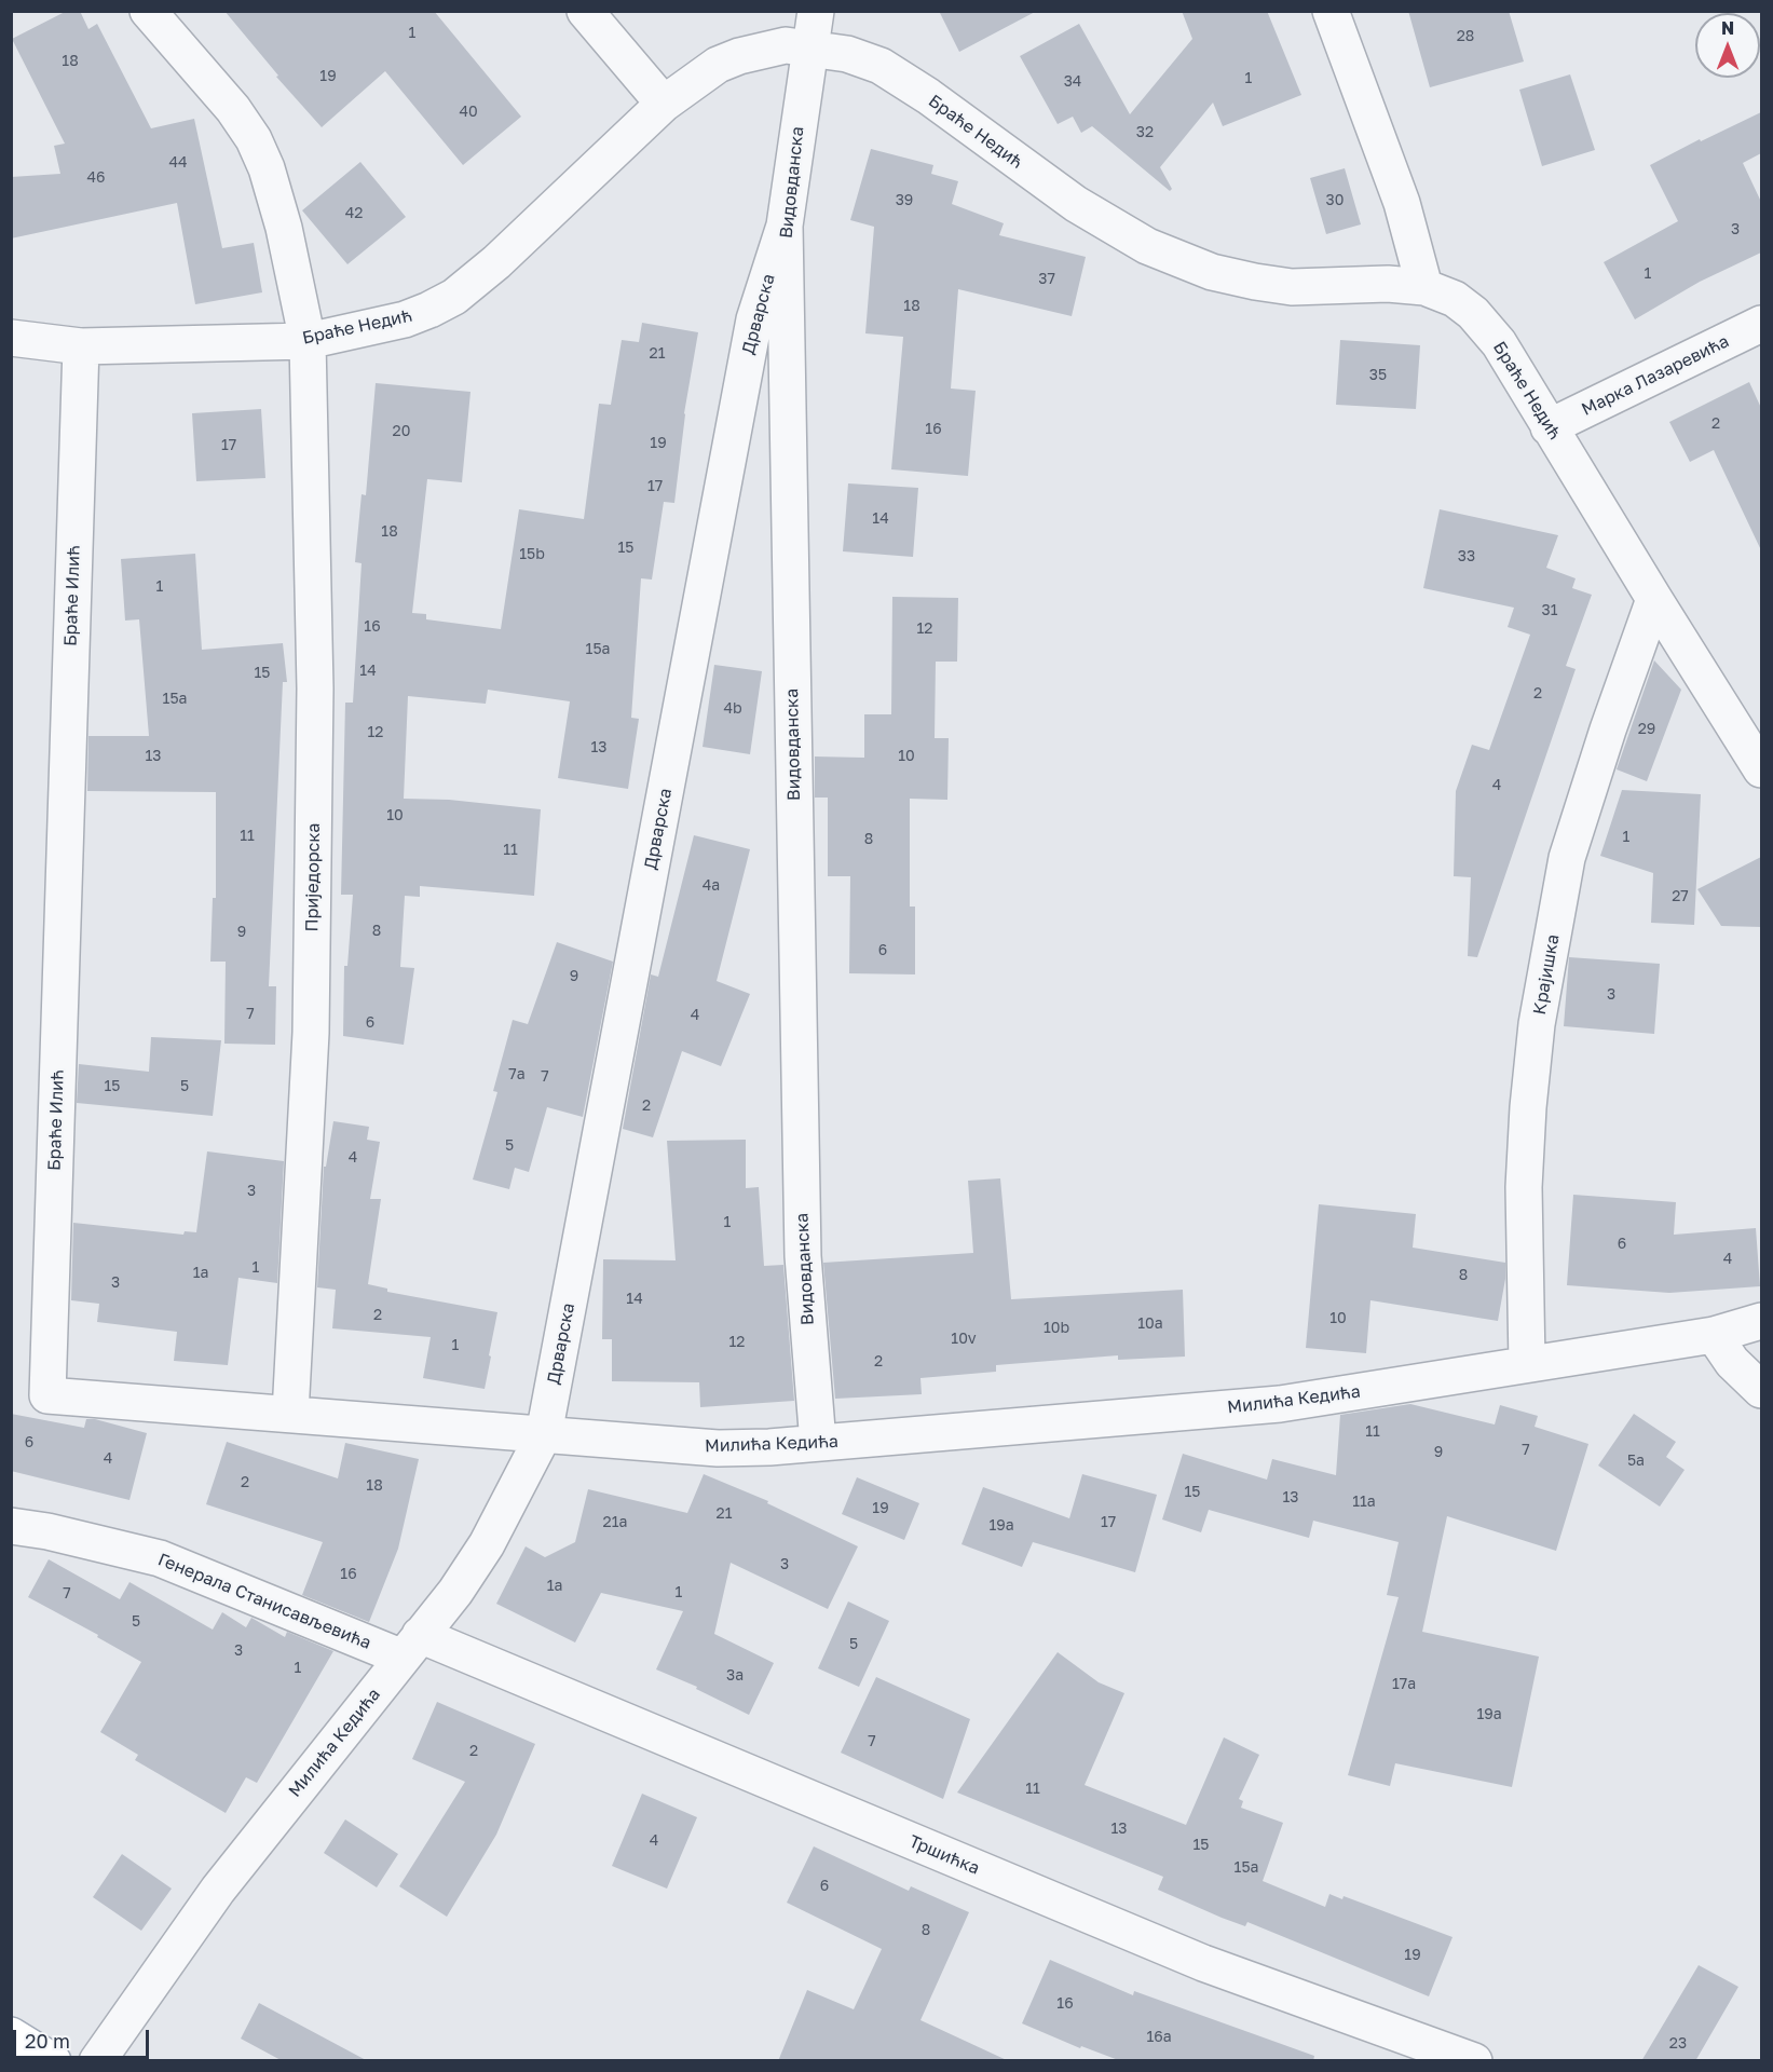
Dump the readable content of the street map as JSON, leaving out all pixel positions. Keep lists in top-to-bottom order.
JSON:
{
  "streets": {
    "street": [
      "Браће Недић",
      "Видовданска",
      "Дрварска",
      "Марка Лазаревића",
      "Браће Илић",
      "Приједорска",
      "Крајишка",
      "Милића Кедића",
      "Генерала Станисављевића",
      "Тршићка"
    ]
  },
  "crossings": [
    ["Браће Недић", "Видовданска"],
    ["Браће Недић", "Марка Лазаревића"],
    ["Браће Недић", "Браће Илић"],
    ["Браће Недић", "Приједорска"],
    ["Браће Недић", "Крајишка"],
    ["Видовданска", "Дрварска"],
    ["Видовданска", "Милића Кедића"],
    ["Дрварска", "Браће Илић"],
    ["Дрварска", "Милића Кедића"],
    ["Браће Илић", "Приједорска"],
    ["Браће Илић", "Милића Кедића"],
    ["Крајишка", "Милића Кедића"],
    ["Милића Кедића", "Генерала Станисављевића"],
    ["Милића Кедића", "Тршићка"],
    ["Генерала Станисављевића", "Тршићка"]
  ],
  "house_numbers": [
    "1",
    "28",
    "18",
    "19",
    "1",
    "34",
    "40",
    "32",
    "44",
    "46",
    "39",
    "30",
    "42",
    "3",
    "1",
    "37",
    "18",
    "21",
    "35",
    "2",
    "16",
    "20",
    "19",
    "17",
    "17",
    "14",
    "18",
    "15",
    "15b",
    "33",
    "1",
    "31",
    "16",
    "12",
    "15a",
    "14",
    "15",
    "2",
    "15a",
    "4b",
    "29",
    "12",
    "13",
    "13",
    "10",
    "4",
    "10",
    "11",
    "1",
    "8",
    "11",
    "4a",
    "27",
    "8",
    "9",
    "6",
    "9",
    "3",
    "7",
    "4",
    "6",
    "7a",
    "7",
    "15",
    "5",
    "2",
    "5",
    "4",
    "3",
    "1",
    "6",
    "4",
    "1",
    "1a",
    "8",
    "3",
    "14",
    "2",
    "10",
    "10a",
    "10b",
    "10v",
    "12",
    "1",
    "2",
    "11",
    "6",
    "7",
    "9",
    "4",
    "5a",
    "2",
    "18",
    "15",
    "13",
    "11a",
    "19",
    "21",
    "21a",
    "17",
    "19a",
    "3",
    "16",
    "1a",
    "1",
    "7",
    "5",
    "5",
    "3",
    "1",
    "3a",
    "17a",
    "19a",
    "7",
    "2",
    "11",
    "13",
    "4",
    "15",
    "15a",
    "6",
    "8",
    "19",
    "16",
    "16a",
    "23"
  ],
  "scale_bar": "20 m",
  "north": "top"
}
